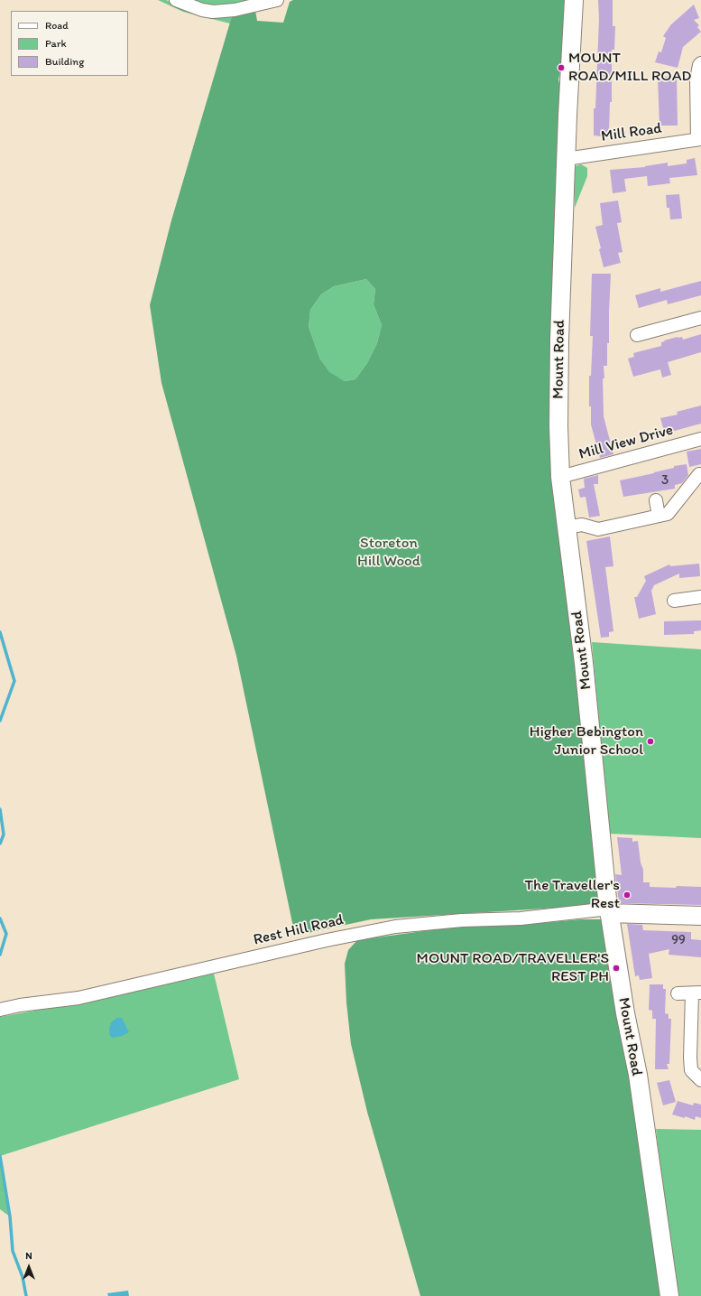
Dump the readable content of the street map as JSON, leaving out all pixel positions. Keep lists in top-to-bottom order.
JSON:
{
  "streets": {
    "main road": ["Mount Road"],
    "street": ["Mill Road", "Mill View Drive", "Rest Hill Road"]
  },
  "crossings": [
    ["Mill Road", "Mount Road"],
    ["Mount Road", "Mill View Drive"],
    ["Mount Road", "Rest Hill Road"]
  ],
  "parks": ["Storeton Hill Wood"],
  "places": [
    "MOUNT ROAD/MILL ROAD",
    "Higher Bebington Junior School",
    "The Traveller's Rest",
    "MOUNT ROAD/TRAVELLER'S REST PH"
  ],
  "house_numbers": ["3", "99"],
  "legend": ["Road", "Park", "Building"],
  "north": "top"
}
